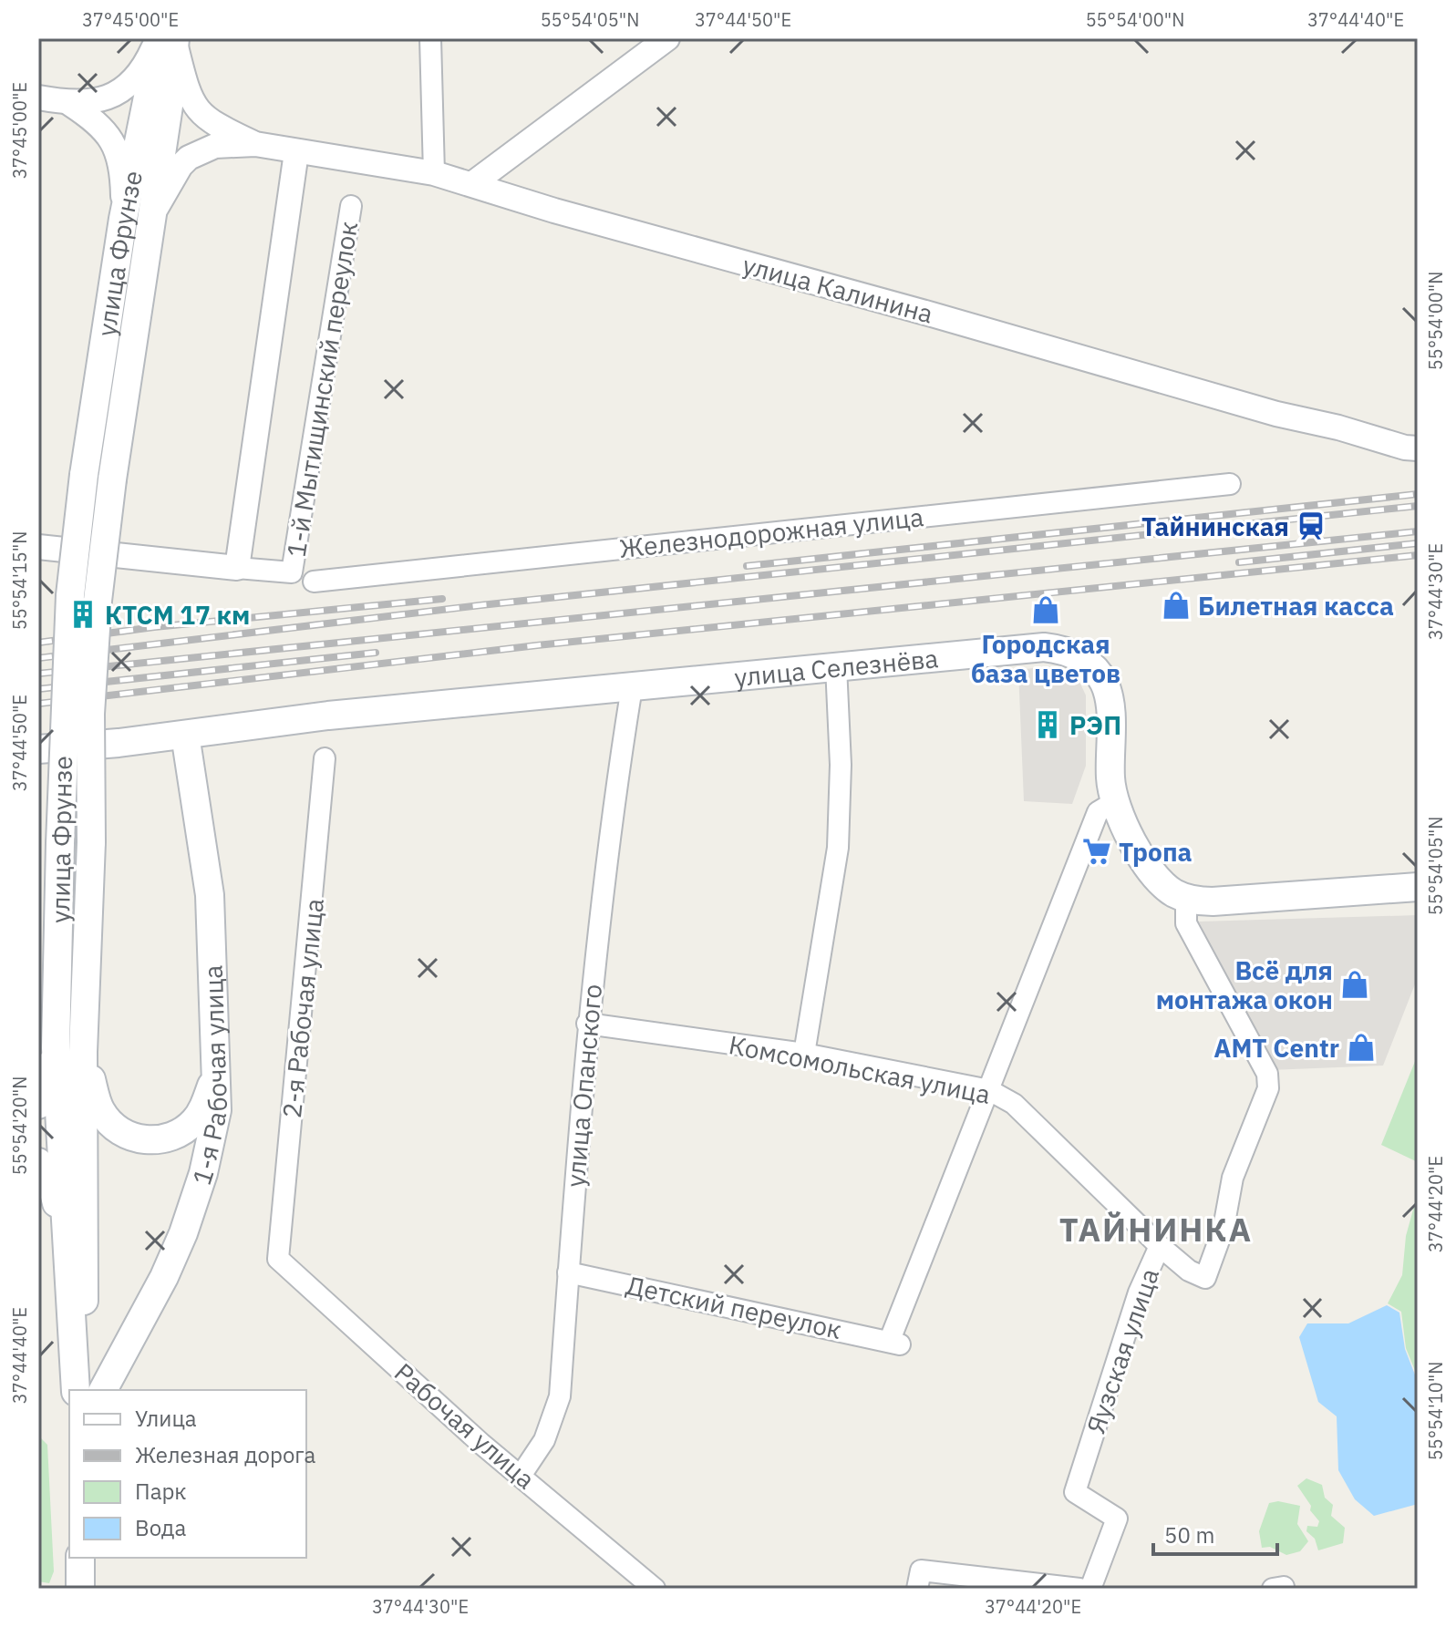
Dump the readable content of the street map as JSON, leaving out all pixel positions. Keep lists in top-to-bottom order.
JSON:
{
  "streets": {
    "main road": ["улица Фрунзе", "улица Селезнёва", "1-я Рабочая улица"],
    "street": [
      "улица Калинина",
      "1-й Мытищинский переулок",
      "Железнодорожная улица",
      "2-я Рабочая улица",
      "Комсомольская улица",
      "улица Опанского",
      "Детский переулок",
      "Яузская улица",
      "Рабочая улица"
    ]
  },
  "crossings": [
    ["улица Селезнёва", "1-я Рабочая улица"],
    ["улица Селезнёва", "улица Опанского"],
    ["2-я Рабочая улица", "Рабочая улица"],
    ["Комсомольская улица", "улица Опанского"],
    ["Комсомольская улица", "Детский переулок"],
    ["Комсомольская улица", "Яузская улица"],
    ["улица Опанского", "Детский переулок"],
    ["улица Опанского", "Рабочая улица"]
  ],
  "districts": ["ТАЙНИНКА"],
  "places": {
    "station": ["Тайнинская"],
    "shop": [
      "Билетная касса",
      "Городская база цветов",
      "Всё для монтажа окон",
      "AMT Centr"
    ],
    "building": ["КТСМ 17 км", "РЭП"],
    "supermarket": ["Тропа"]
  },
  "legend": [
    "Улица",
    "Железная дорога",
    "Парк",
    "Вода"
  ],
  "scale_bar": "50 m",
  "coordinates": [
    "37°45'00\"E",
    "55°54'05\"N",
    "37°44'50\"E",
    "55°54'00\"N",
    "37°44'40\"E",
    "55°54'15\"N",
    "37°44'30\"E",
    "55°54'20\"N",
    "37°44'20\"E",
    "55°54'10\"N"
  ]
}
